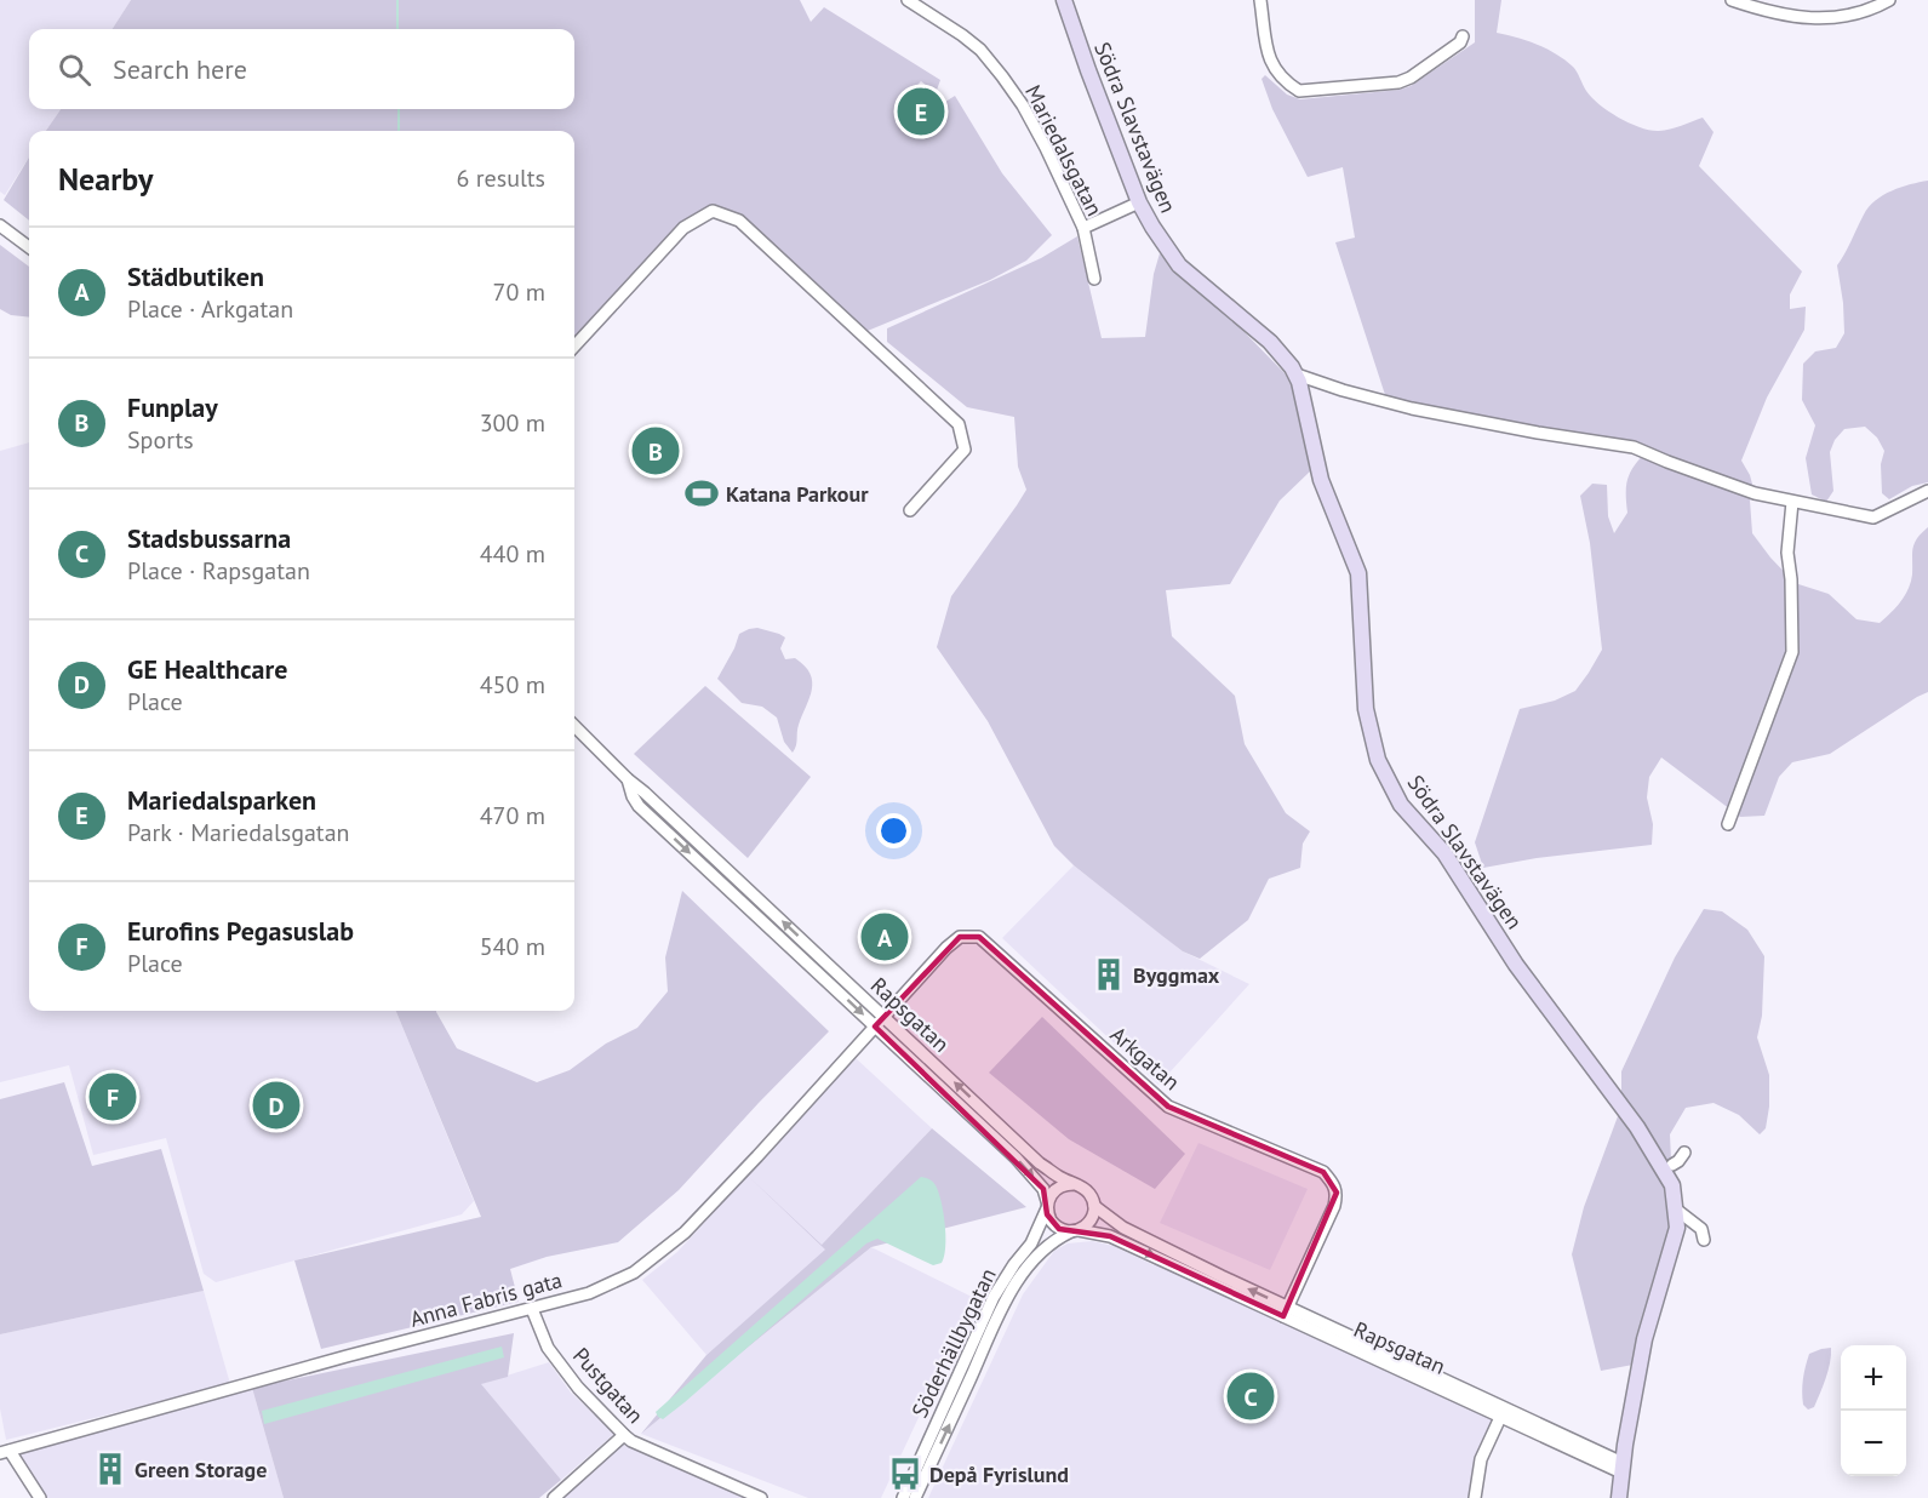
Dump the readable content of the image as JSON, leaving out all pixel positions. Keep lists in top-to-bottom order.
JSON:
{
  "streets": {
    "street": [
      "Södra Slavstavägen",
      "Mariedalsgatan",
      "Rapsgatan",
      "Arkgatan",
      "Anna Fabris gata",
      "Söderhällbygatan",
      "Pustgatan"
    ]
  },
  "crossings": [
    ["Södra Slavstavägen", "Rapsgatan"],
    ["Rapsgatan", "Arkgatan"],
    ["Rapsgatan", "Anna Fabris gata"],
    ["Rapsgatan", "Söderhällbygatan"],
    ["Arkgatan", "Anna Fabris gata"],
    ["Anna Fabris gata", "Pustgatan"]
  ],
  "places": {
    "sports": ["Katana Parkour"],
    "building": ["Byggmax", "Green Storage"],
    "bus stop": ["Depå Fyrislund"]
  },
  "page": {
    "search": "Search here",
    "pins": [
      "E",
      "B",
      "A",
      "F",
      "D",
      "C"
    ],
    "heading": ["Nearby", "6 results"],
    "list": [
      {
        "mark": "A",
        "name": "Städbutiken",
        "note": "Place · Arkgatan",
        "value": "70 m"
      },
      {
        "mark": "B",
        "name": "Funplay",
        "note": "Sports",
        "value": "300 m"
      },
      {
        "mark": "C",
        "name": "Stadsbussarna",
        "note": "Place · Rapsgatan",
        "value": "440 m"
      },
      {
        "mark": "D",
        "name": "GE Healthcare",
        "note": "Place",
        "value": "450 m"
      },
      {
        "mark": "E",
        "name": "Mariedalsparken",
        "note": "Park · Mariedalsgatan",
        "value": "470 m"
      },
      {
        "mark": "F",
        "name": "Eurofins Pegasuslab",
        "note": "Place",
        "value": "540 m"
      }
    ],
    "map_buttons": ["+", "−"]
  }
}
